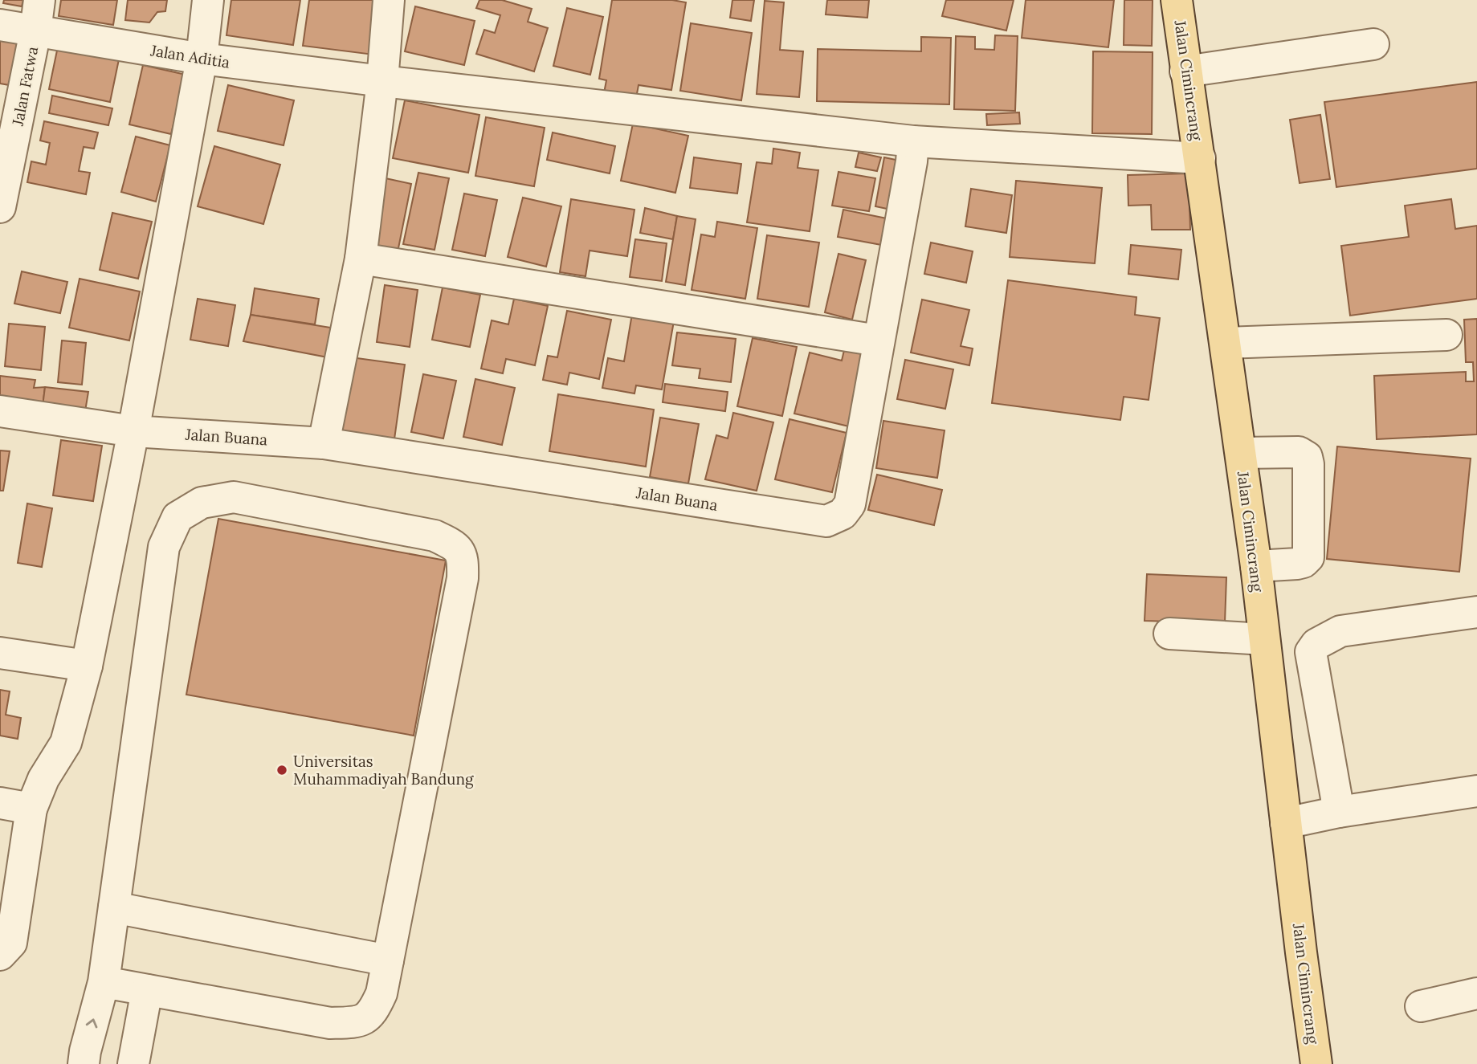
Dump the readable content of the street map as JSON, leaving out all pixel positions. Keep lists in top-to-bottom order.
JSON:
{
  "streets": {
    "main road": ["Jalan Cimincrang"],
    "street": ["Jalan Aditia", "Jalan Fatwa", "Jalan Buana"]
  },
  "crossings": [
    ["Jalan Aditia", "Jalan Cimincrang"],
    ["Jalan Aditia", "Jalan Fatwa"],
    ["Jalan Aditia", "Jalan Buana"]
  ],
  "places": ["Universitas Muhammadiyah Bandung"]
}
